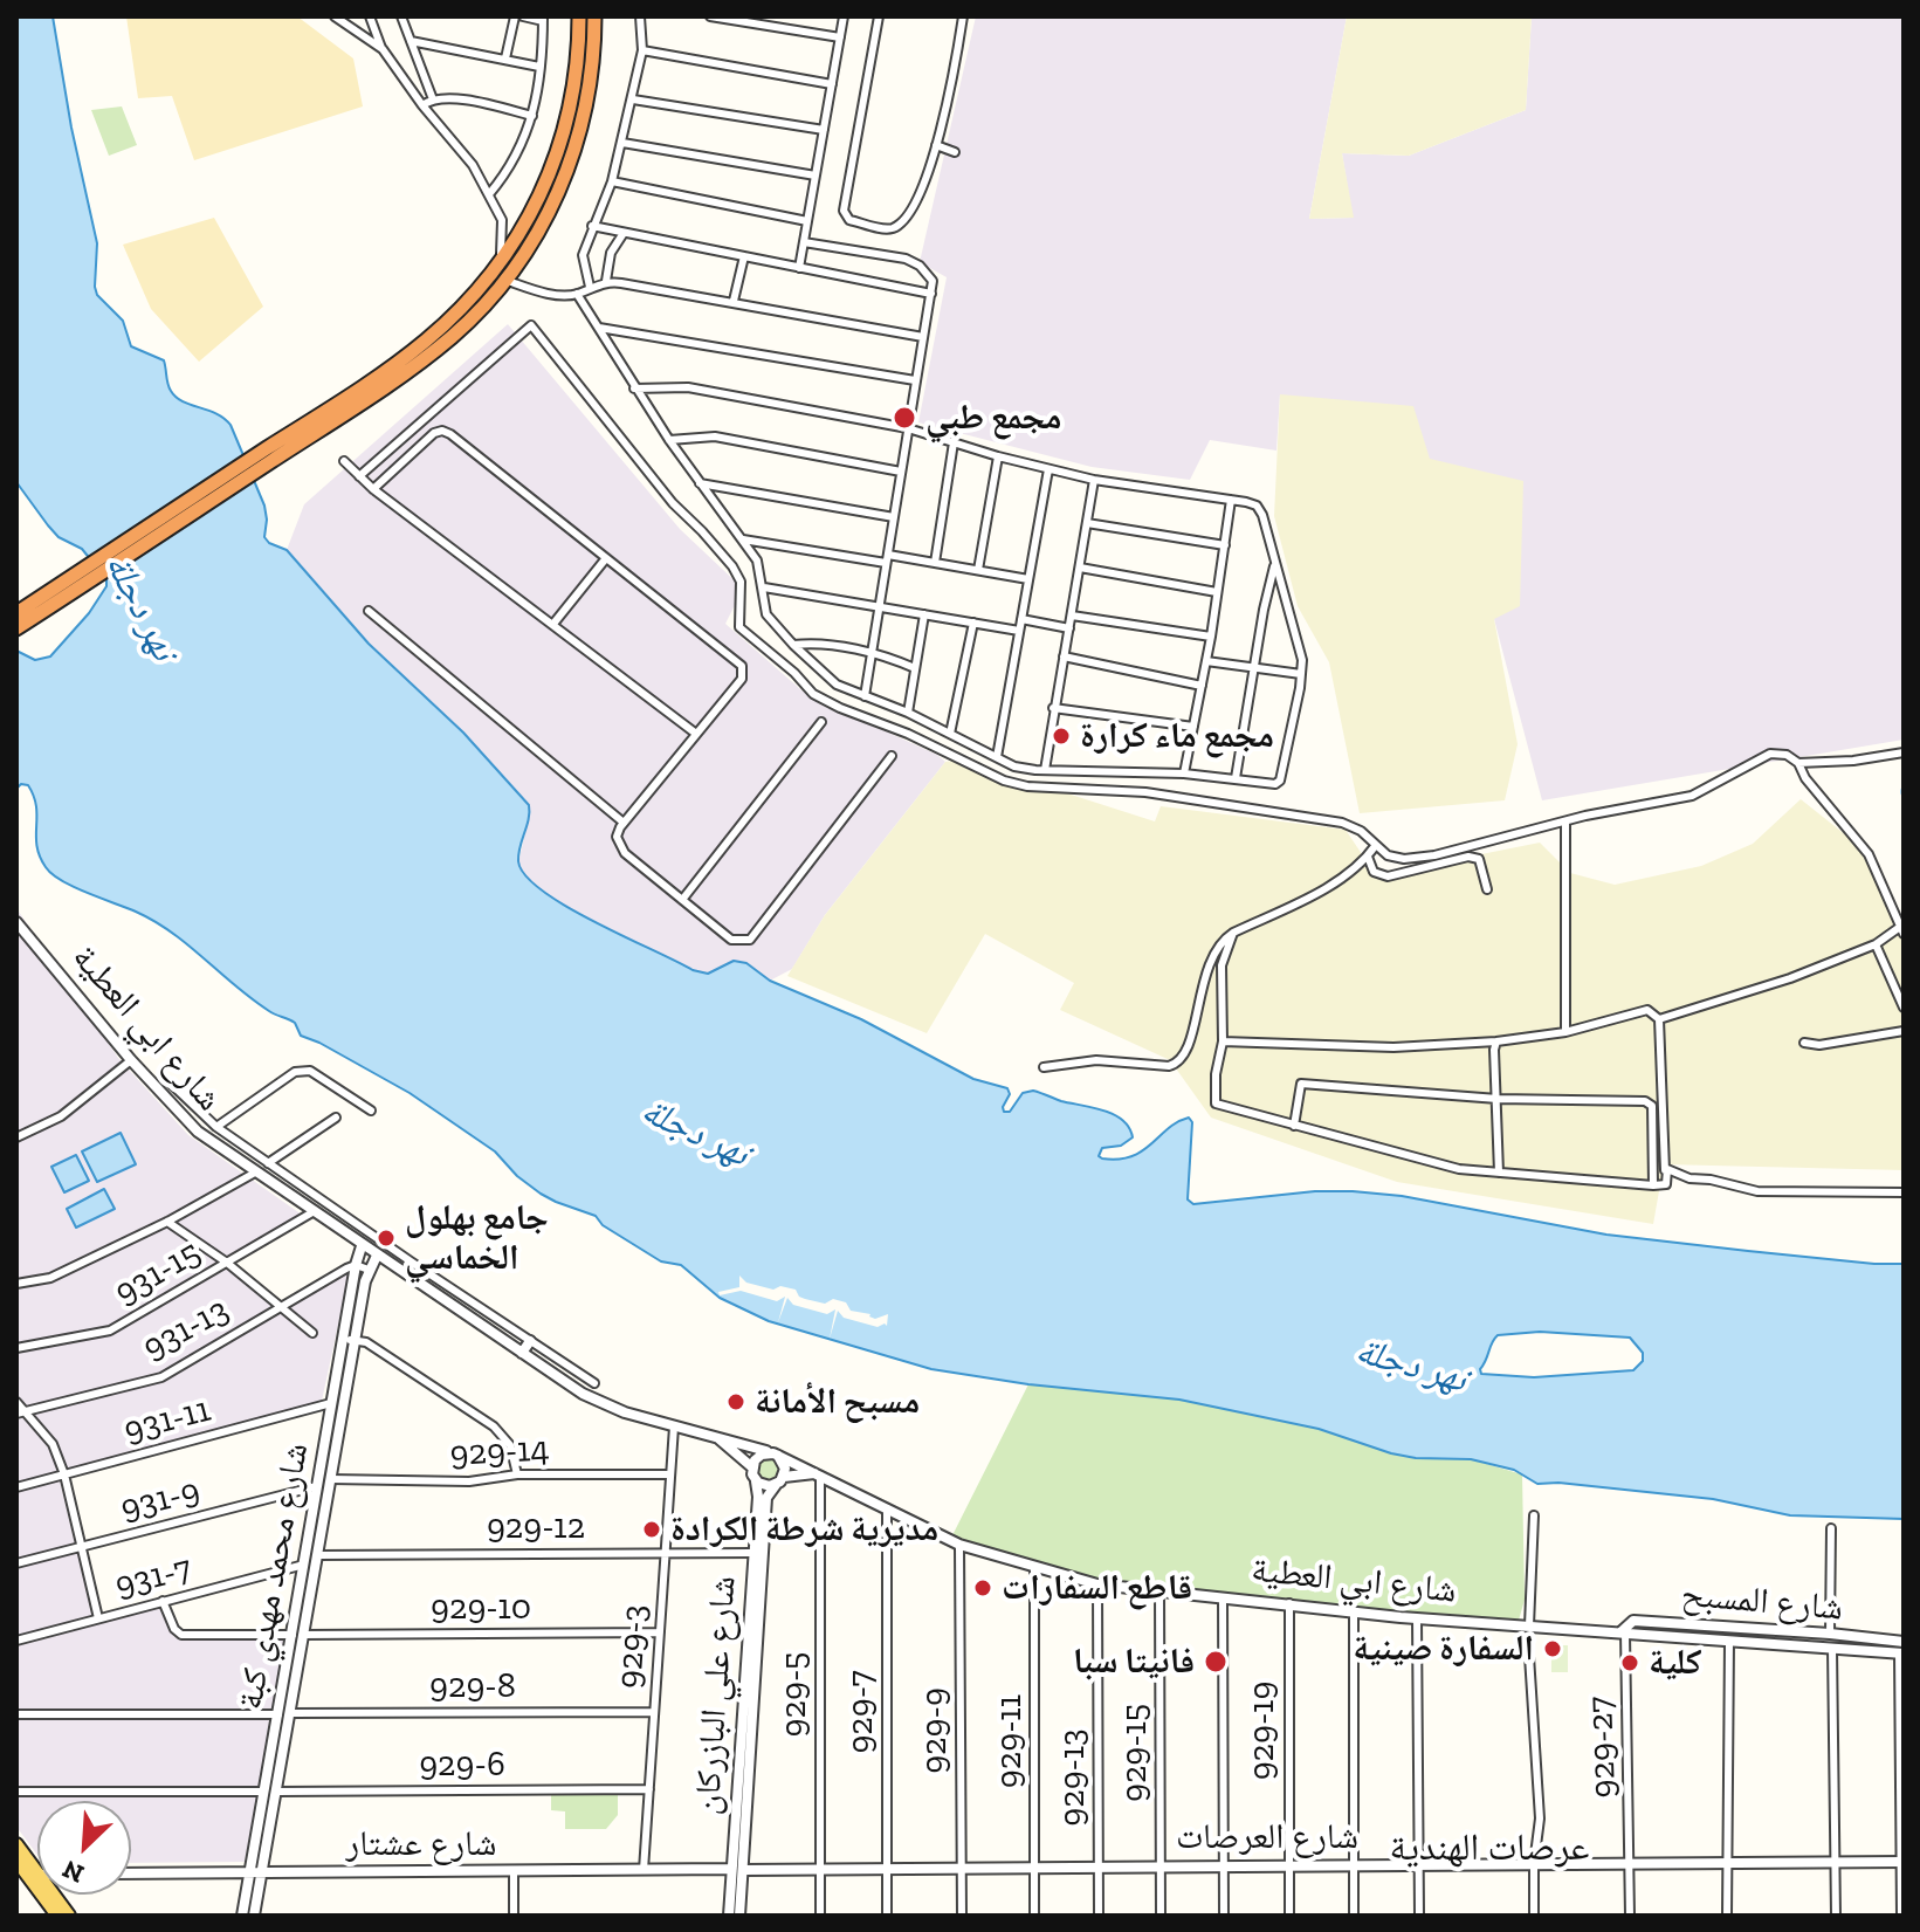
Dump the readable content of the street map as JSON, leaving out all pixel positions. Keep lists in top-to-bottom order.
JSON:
{
  "streets": {
    "street": [
      "شارع ابي العطية",
      "931-15",
      "931-13",
      "931-11",
      "929-14",
      "931-9",
      "929-12",
      "شارع محمد مهدي كبة",
      "931-7",
      "شارع المسبح",
      "929-10",
      "929-3",
      "929-8",
      "929-5",
      "شارع علي البازركان",
      "929-7",
      "929-9",
      "929-19",
      "929-11",
      "929-27",
      "929-15",
      "929-6",
      "929-13",
      "شارع العرصات",
      "شارع عشتار"
    ]
  },
  "crossings": [
    ["شارع ابي العطية", "931-15"],
    ["شارع ابي العطية", "شارع محمد مهدي كبة"],
    ["شارع ابي العطية", "شارع المسبح"],
    ["شارع ابي العطية", "929-3"],
    ["شارع ابي العطية", "929-5"],
    ["شارع ابي العطية", "شارع علي البازركان"],
    ["شارع ابي العطية", "929-7"],
    ["شارع ابي العطية", "929-9"],
    ["شارع ابي العطية", "929-19"],
    ["شارع ابي العطية", "929-11"],
    ["شارع ابي العطية", "929-27"],
    ["شارع ابي العطية", "929-15"],
    ["شارع ابي العطية", "929-13"],
    ["931-13", "شارع محمد مهدي كبة"],
    ["931-11", "شارع محمد مهدي كبة"],
    ["929-14", "شارع محمد مهدي كبة"],
    ["929-14", "929-3"],
    ["931-9", "شارع محمد مهدي كبة"],
    ["929-12", "شارع محمد مهدي كبة"],
    ["929-12", "929-3"],
    ["929-12", "شارع علي البازركان"],
    ["شارع محمد مهدي كبة", "931-7"],
    ["شارع محمد مهدي كبة", "929-10"],
    ["شارع محمد مهدي كبة", "929-8"],
    ["شارع محمد مهدي كبة", "929-6"],
    ["شارع محمد مهدي كبة", "شارع عشتار"],
    ["931-7", "929-10"],
    ["شارع المسبح", "929-27"],
    ["929-10", "929-3"],
    ["929-3", "929-8"],
    ["929-3", "929-6"],
    ["929-3", "شارع عشتار"],
    ["929-5", "شارع العرصات"],
    ["شارع علي البازركان", "شارع العرصات"],
    ["شارع علي البازركان", "شارع عشتار"],
    ["929-7", "شارع العرصات"],
    ["929-9", "شارع العرصات"],
    ["929-19", "شارع العرصات"],
    ["929-11", "شارع العرصات"],
    ["929-27", "شارع العرصات"],
    ["929-15", "شارع العرصات"],
    ["929-13", "شارع العرصات"],
    ["شارع العرصات", "شارع عشتار"]
  ],
  "districts": ["عرصات الهندية"],
  "water": ["نهر دجلة"],
  "places": [
    "مجمع طبي",
    "مجمع ماء كرارة",
    "جامع بهلول الخماسي",
    "مسبح الأمانة",
    "مديرية شرطة الكرادة",
    "قاطع السفارات",
    "السفارة صينية",
    "فانيتا سبا",
    "كلية"
  ],
  "north": "bottom left"
}
